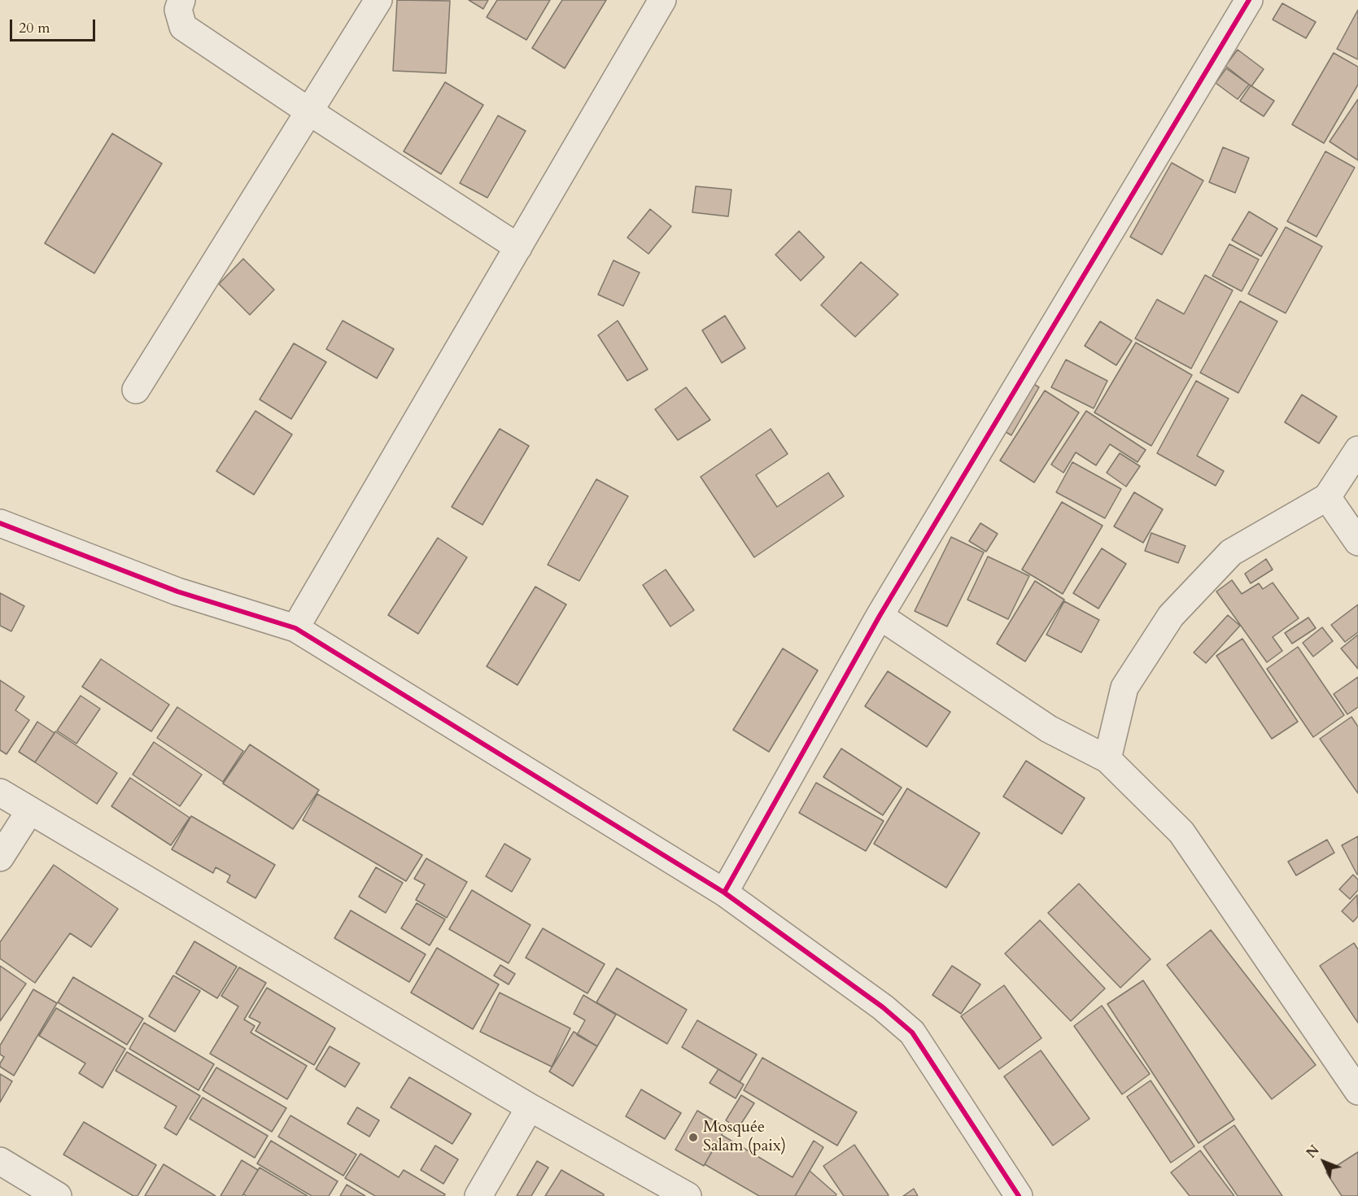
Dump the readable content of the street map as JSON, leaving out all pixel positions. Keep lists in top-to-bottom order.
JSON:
{
  "places": ["Mosquée Salam (paix)"],
  "scale_bar": "20 m",
  "north": "top left"
}
